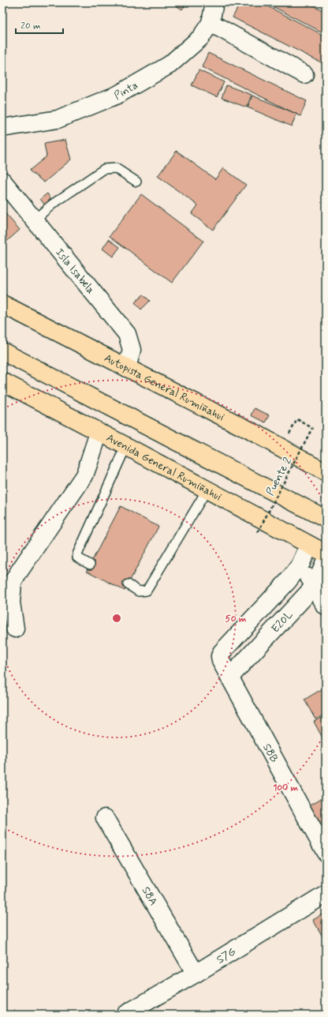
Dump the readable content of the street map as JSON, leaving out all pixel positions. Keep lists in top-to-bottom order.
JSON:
{
  "streets": {
    "main road": ["Autopista General Rumiñahui", "Avenida General Rumiñahui"],
    "street": [
      "Pinta",
      "Isla Isabela",
      "E20L",
      "S8B",
      "S8A",
      "S7G"
    ],
    "path": ["Puente 2"]
  },
  "crossings": [
    ["Isla Isabela", "Autopista General Rumiñahui"],
    ["Avenida General Rumiñahui", "E20L"],
    ["E20L", "S8B"],
    ["S8A", "S7G"]
  ],
  "scale_bar": "20 m",
  "rings": ["50 m", "100 m"]
}
